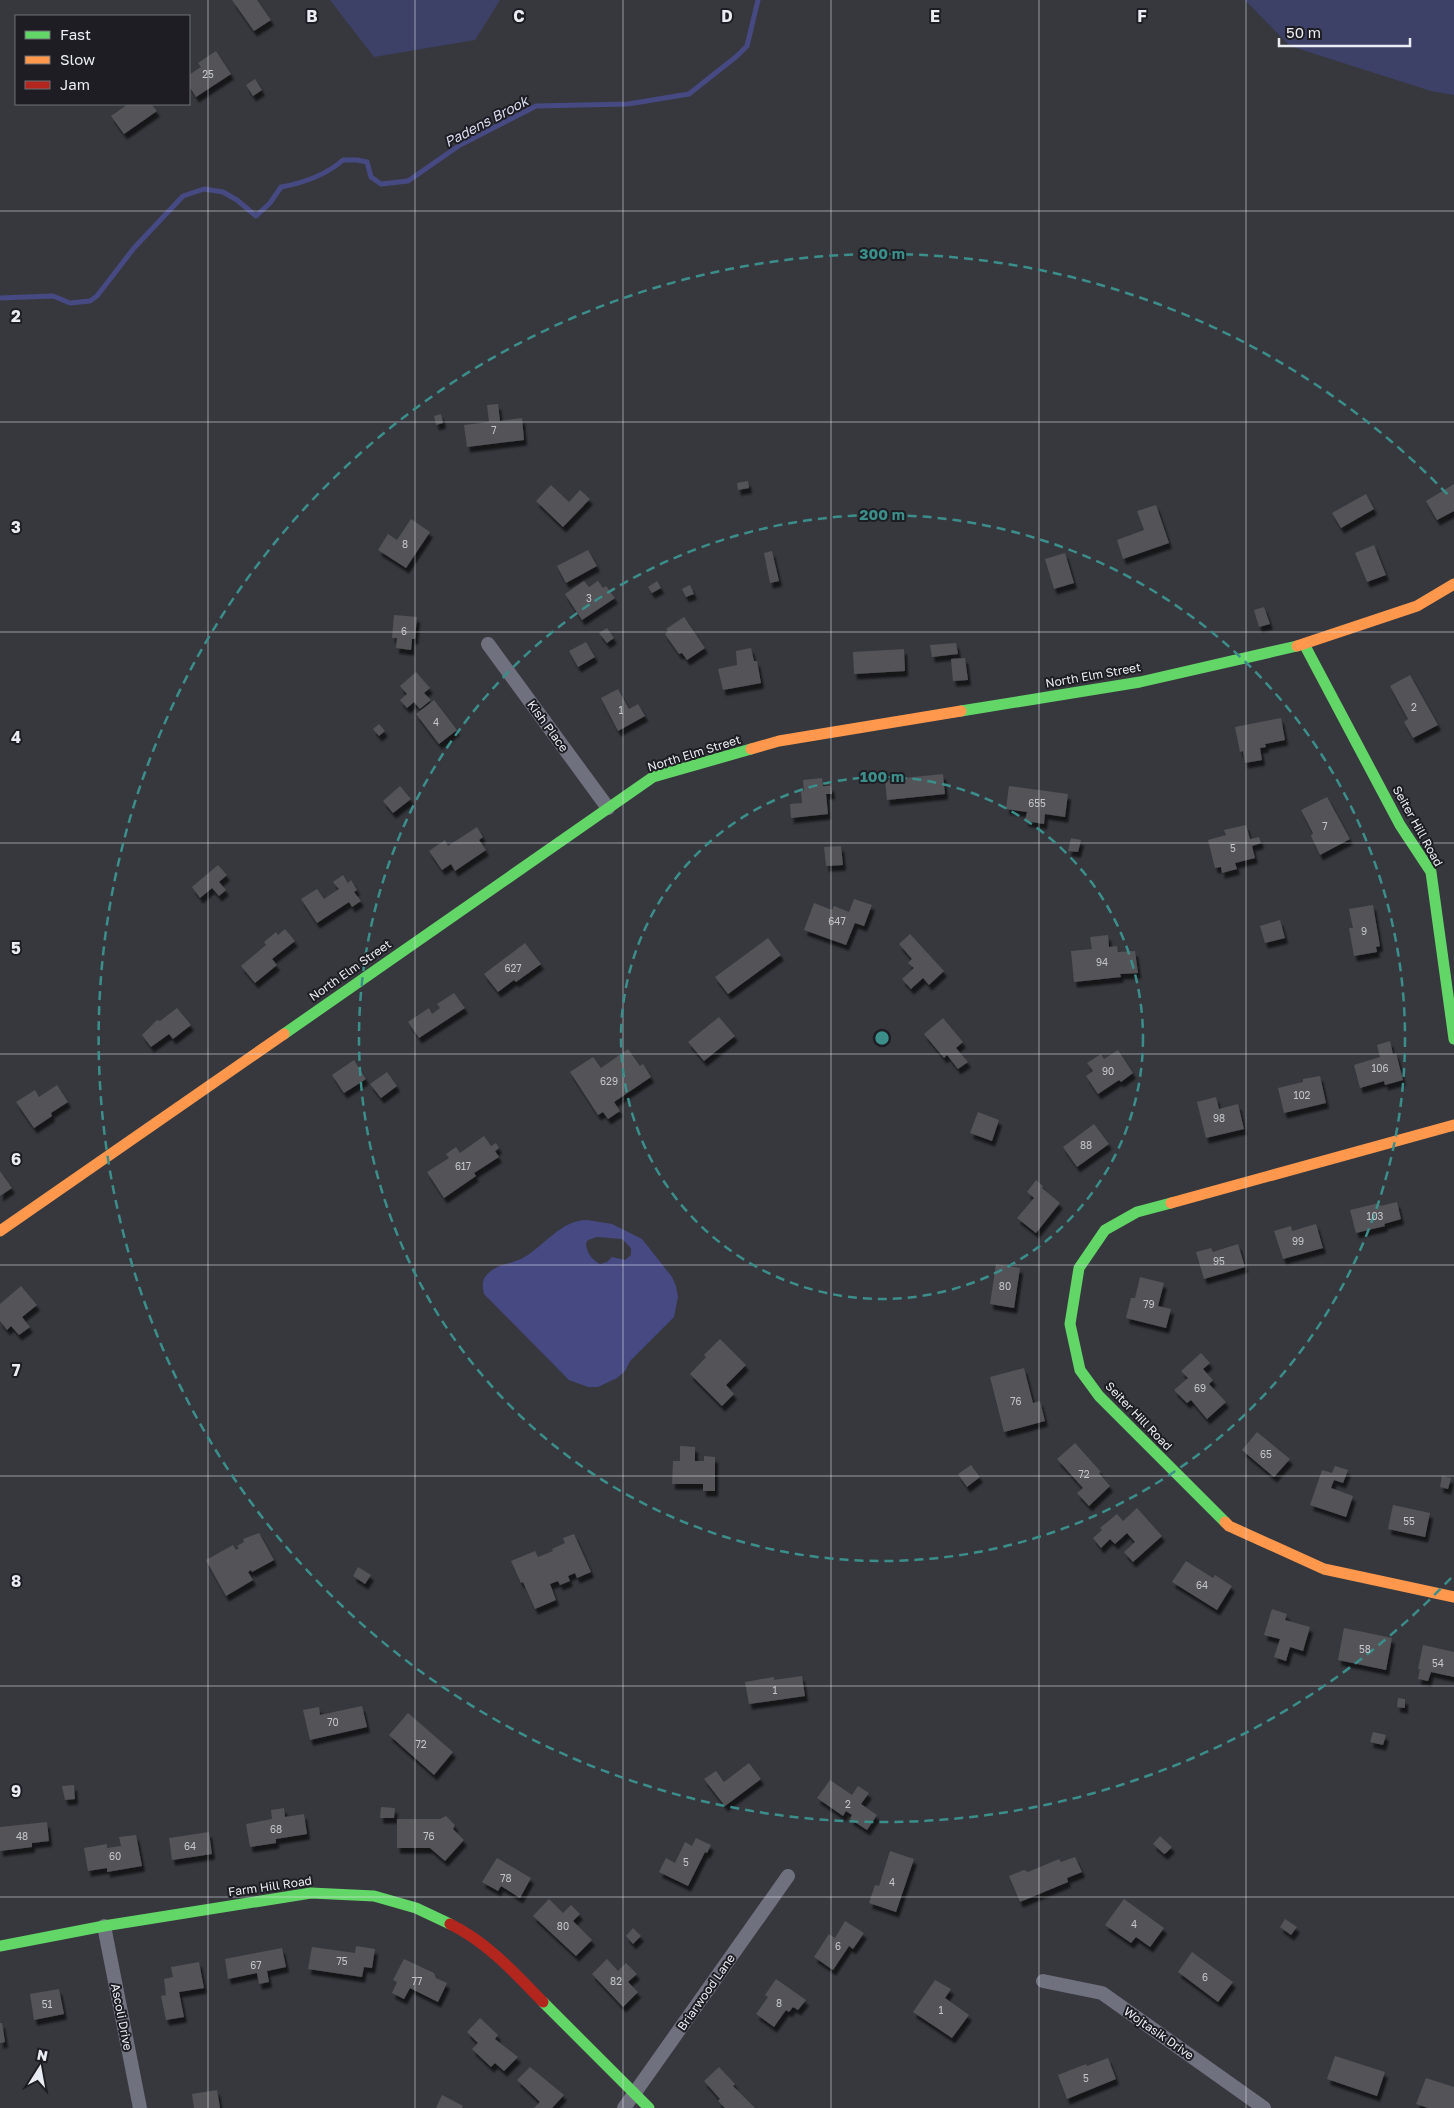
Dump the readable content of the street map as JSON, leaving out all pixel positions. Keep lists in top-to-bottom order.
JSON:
{
  "streets": {
    "street": [
      "North Elm Street",
      "Kish Place",
      "Seiter Hill Road",
      "Farm Hill Road",
      "Briarwood Lane",
      "Ascoli Drive",
      "Wojtasik Drive"
    ]
  },
  "crossings": [
    ["North Elm Street", "Kish Place"],
    ["North Elm Street", "Seiter Hill Road"],
    ["Farm Hill Road", "Briarwood Lane"],
    ["Farm Hill Road", "Ascoli Drive"]
  ],
  "water": ["Padens Brook"],
  "house_numbers": [
    "25",
    "7",
    "8",
    "3",
    "6",
    "2",
    "1",
    "4",
    "655",
    "7",
    "5",
    "647",
    "9",
    "94",
    "627",
    "106",
    "90",
    "629",
    "102",
    "98",
    "88",
    "617",
    "103",
    "99",
    "95",
    "80",
    "79",
    "69",
    "76",
    "65",
    "72",
    "55",
    "64",
    "58",
    "54",
    "1",
    "70",
    "72",
    "2",
    "68",
    "48",
    "76",
    "64",
    "60",
    "5",
    "78",
    "4",
    "4",
    "80",
    "6",
    "75",
    "67",
    "6",
    "77",
    "82",
    "8",
    "51",
    "1",
    "5"
  ],
  "legend": ["Fast", "Slow", "Jam"],
  "scale_bar": "50 m",
  "north": "top",
  "grid": {
    "columns": [
      "B",
      "C",
      "D",
      "E",
      "F"
    ],
    "rows": [
      "2",
      "3",
      "4",
      "5",
      "6",
      "7",
      "8",
      "9"
    ]
  },
  "rings": ["300 m", "200 m", "100 m"]
}
